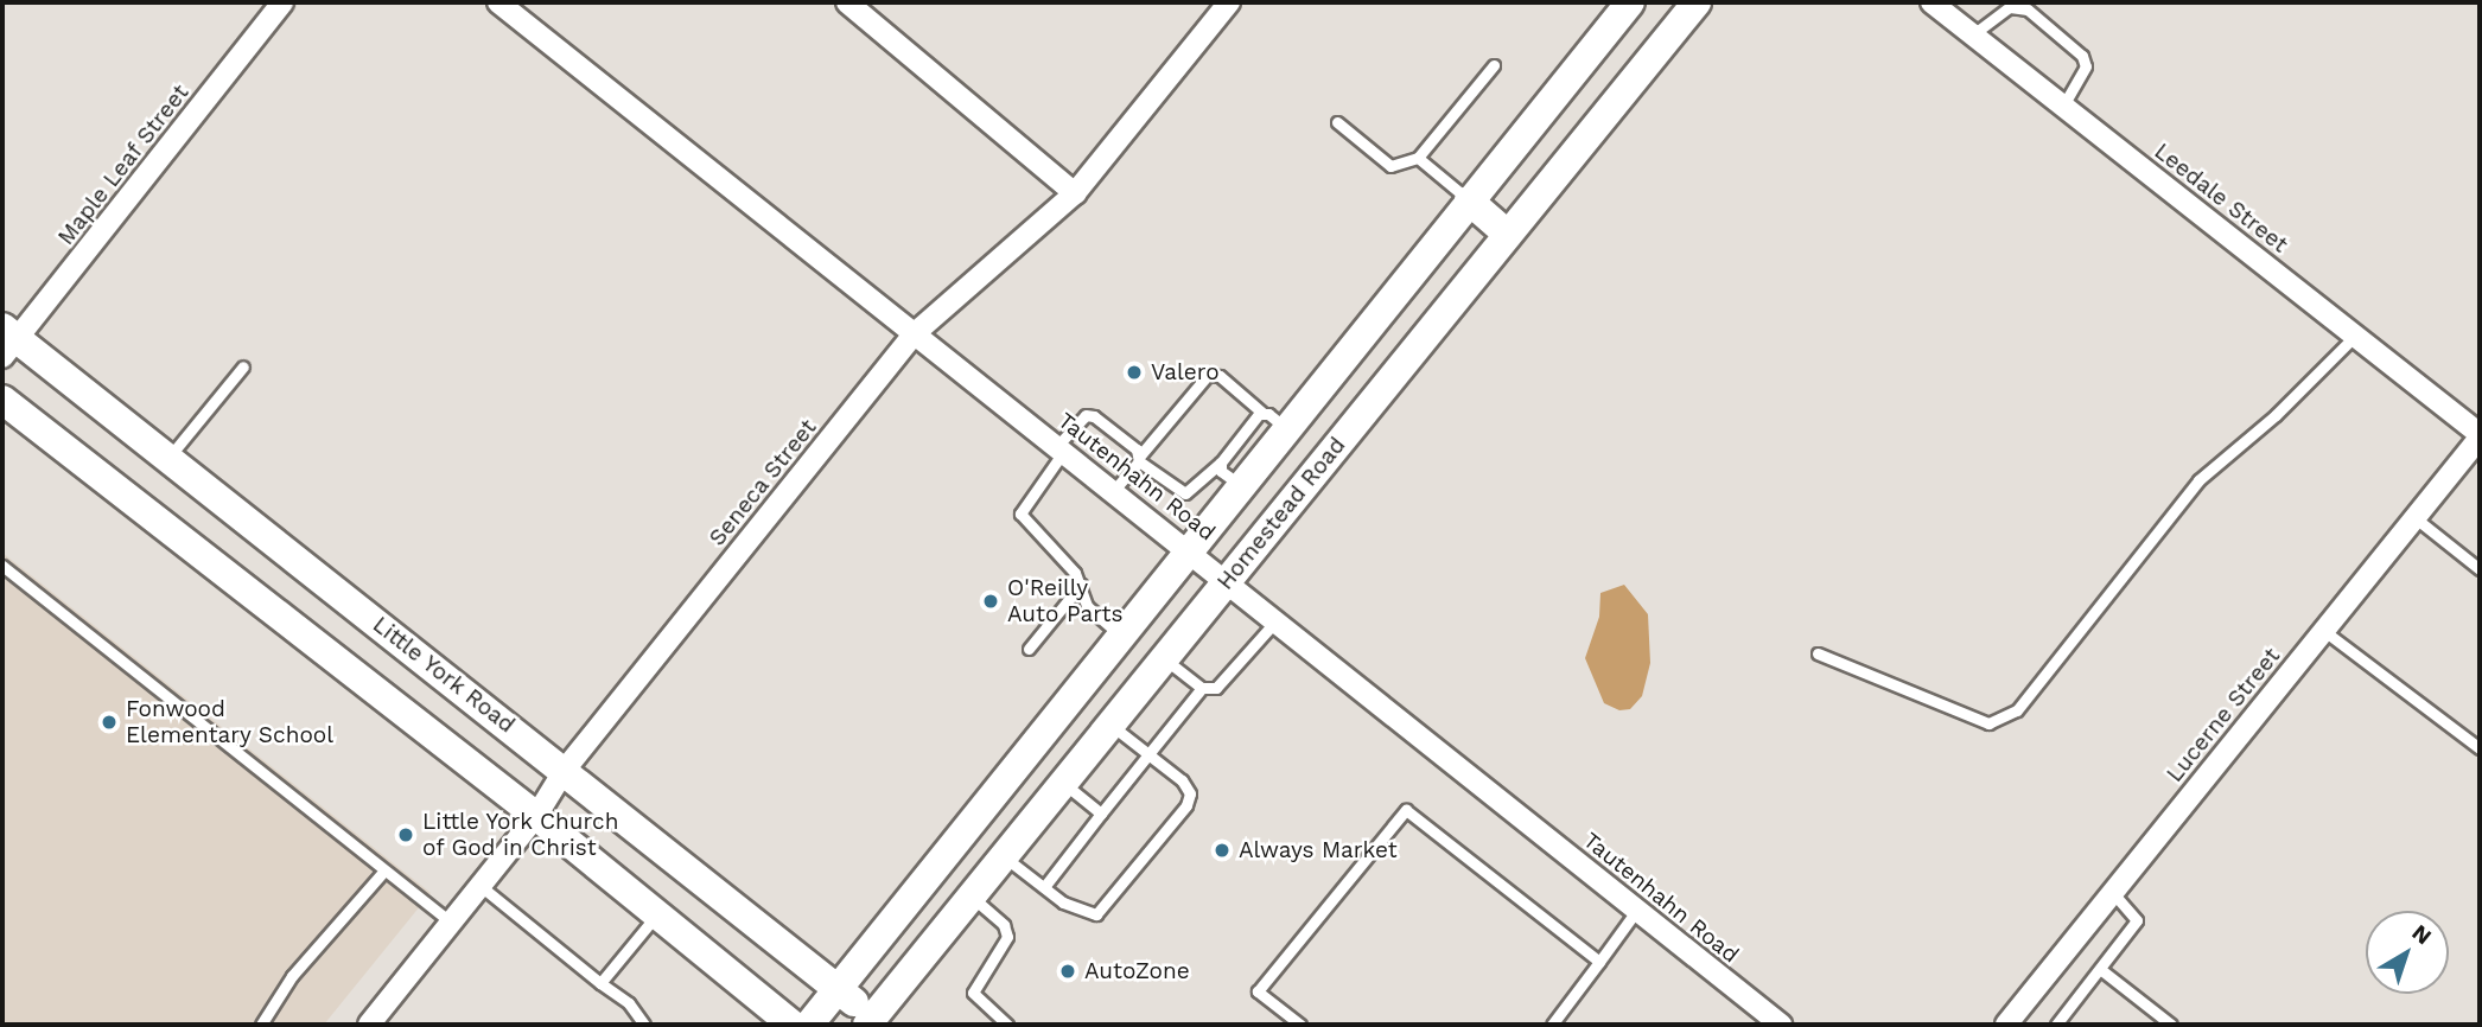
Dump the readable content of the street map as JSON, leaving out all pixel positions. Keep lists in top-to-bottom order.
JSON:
{
  "streets": {
    "main road": ["Homestead Road", "Little York Road"],
    "street": [
      "Maple Leaf Street",
      "Leedale Street",
      "Tautenhahn Road",
      "Seneca Street",
      "Lucerne Street"
    ]
  },
  "crossings": [
    ["Maple Leaf Street", "Little York Road"],
    ["Leedale Street", "Lucerne Street"],
    ["Tautenhahn Road", "Seneca Street"],
    ["Tautenhahn Road", "Homestead Road"],
    ["Seneca Street", "Little York Road"],
    ["Homestead Road", "Little York Road"]
  ],
  "places": [
    "Valero",
    "O'Reilly Auto Parts",
    "Fonwood Elementary School",
    "Little York Church of God in Christ",
    "Always Market",
    "AutoZone"
  ],
  "north": "top right"
}
